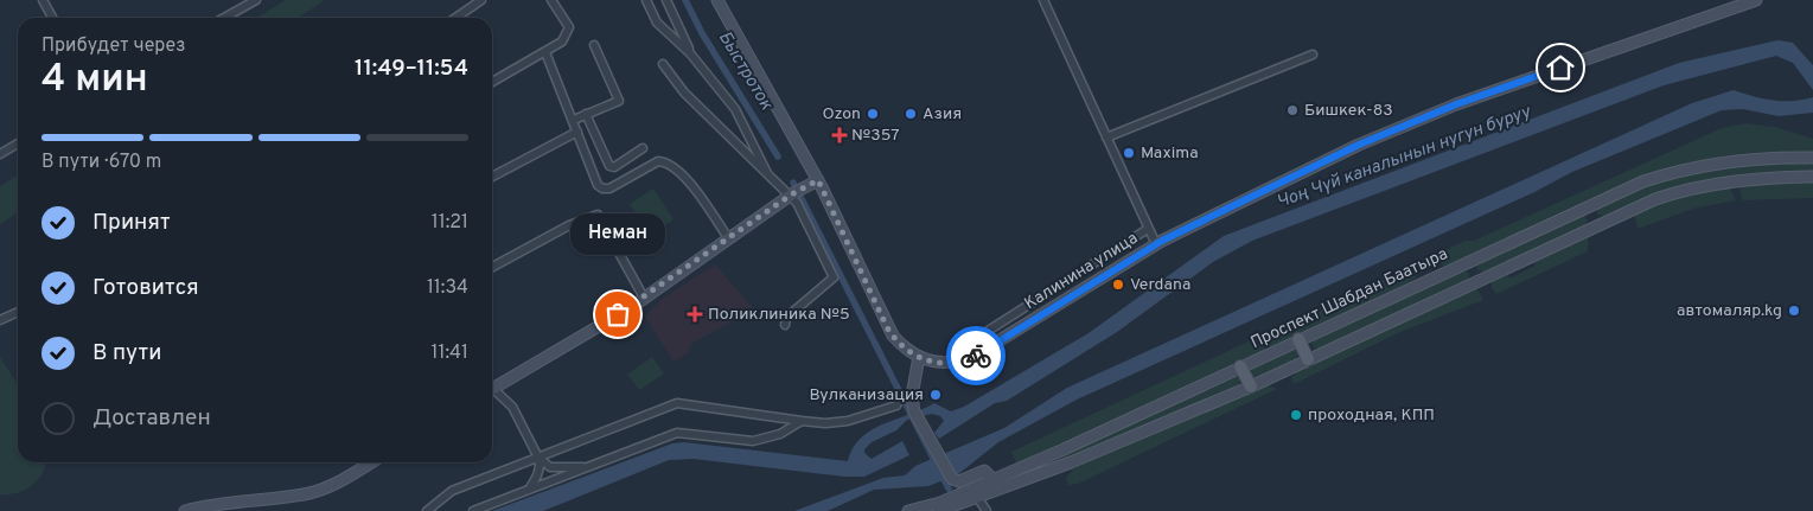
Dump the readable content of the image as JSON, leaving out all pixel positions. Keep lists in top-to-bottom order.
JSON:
{
  "streets": {
    "main road": ["Калинина улица", "Проспект Шабдан Баатыра"]
  },
  "water": ["Быстроток", "Чоң Чүй каналынын нугун буруу"],
  "places": {
    "other": [
      "Бишкек-83",
      "Ozon",
      "Азия",
      "Maxima",
      "Verdana",
      "автомаляр.kg",
      "Неман",
      "Вулканизация",
      "проходная, КПП"
    ],
    "health": ["№357", "Поликлиника №5"]
  },
  "page": {
    "heading": ["4 мин", "Прибудет через", "11:49–11:54"],
    "bar": "В пути · 670 m",
    "list": [
      ["Принят", "11:21"],
      ["Готовится", "11:34"],
      ["В пути", "11:41"],
      "Доставлен"
    ],
    "bubble": "Неман"
  }
}
